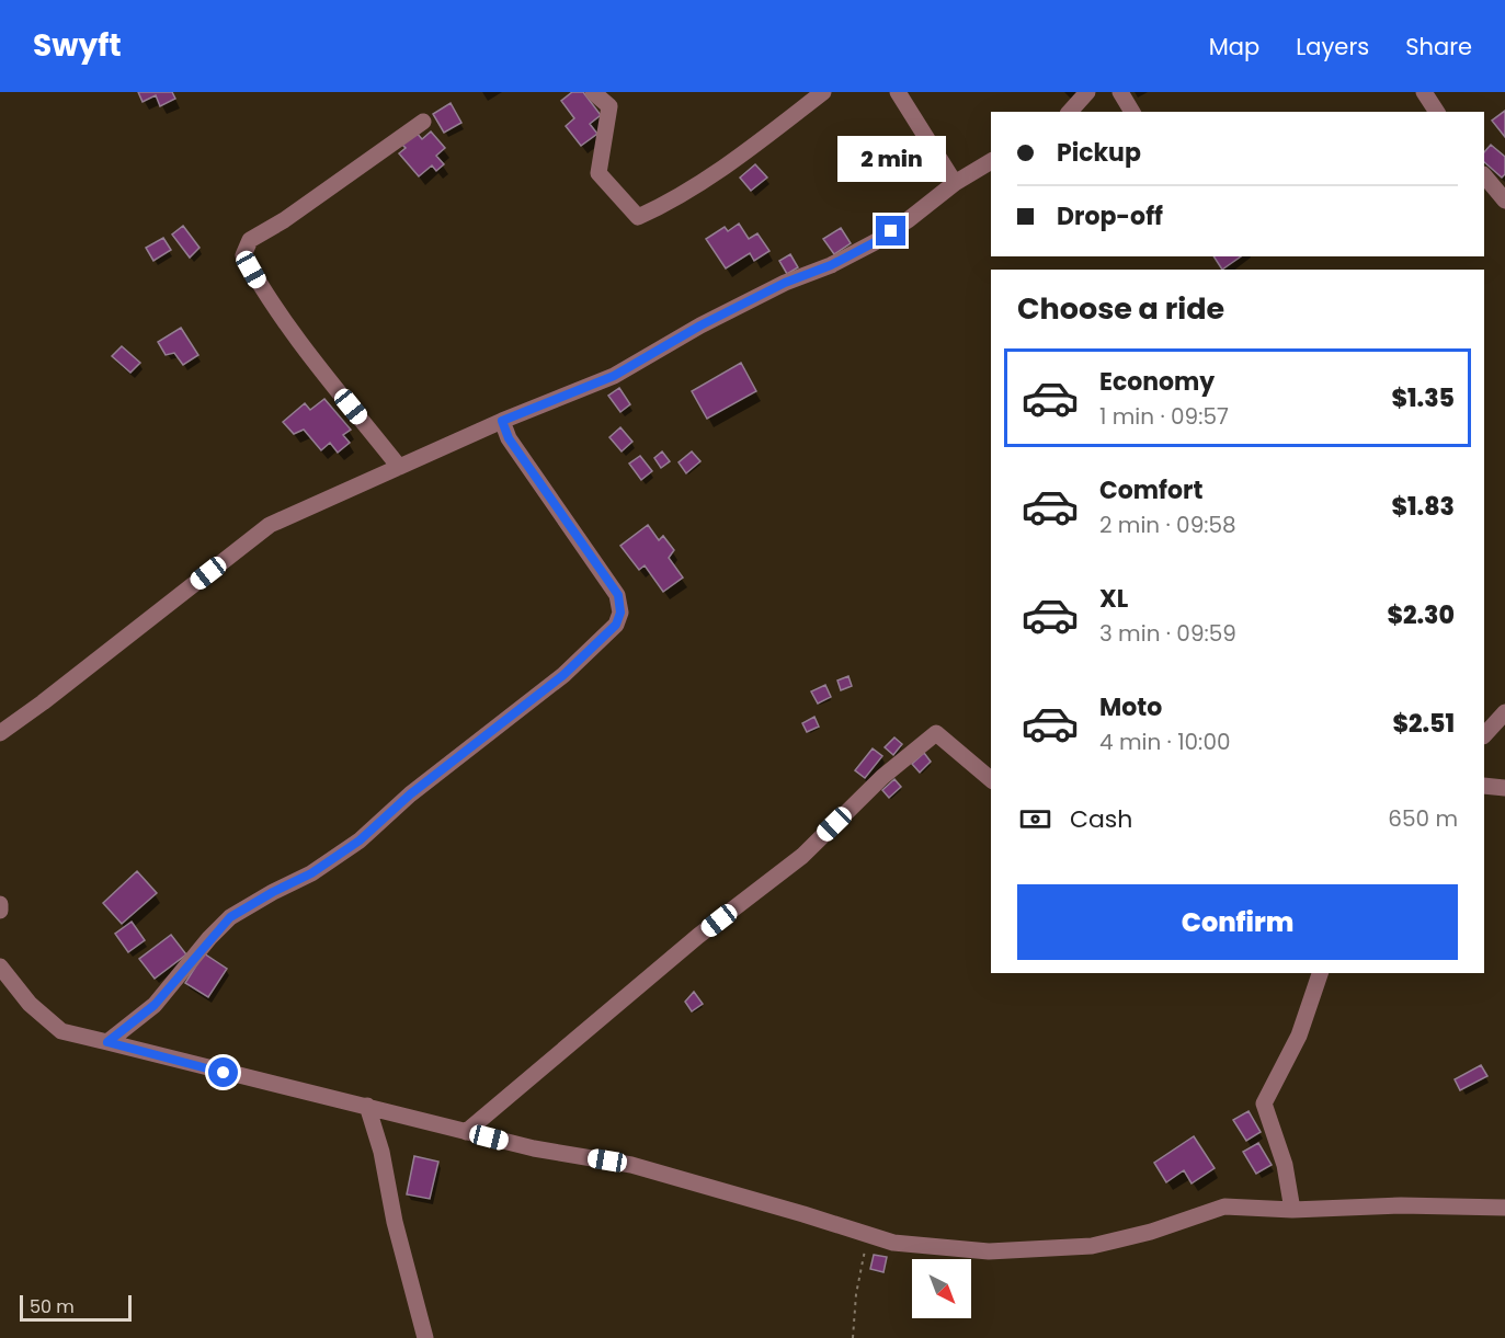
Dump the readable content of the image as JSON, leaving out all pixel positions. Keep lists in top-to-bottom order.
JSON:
{
  "scale_bar": "50 m",
  "north": "bottom right",
  "page": {
    "header": "Swyft",
    "nav": ["Map", "Layers", "Share"],
    "banner": ["Pickup", "Drop-off"],
    "bubble": "2 min",
    "heading": "Choose a ride",
    "list": [
      {
        "name": "Economy",
        "note": "1 min · 09:57",
        "value": "$1.35"
      },
      {
        "name": "Comfort",
        "note": "2 min · 09:58",
        "value": "$1.83"
      },
      {
        "name": "XL",
        "note": "3 min · 09:59",
        "value": "$2.30"
      },
      {
        "name": "Moto",
        "note": "4 min · 10:00",
        "value": "$2.51"
      }
    ],
    "pay": ["Cash", "650 m"],
    "buttons": "Confirm",
    "scale": "50 m"
  }
}
